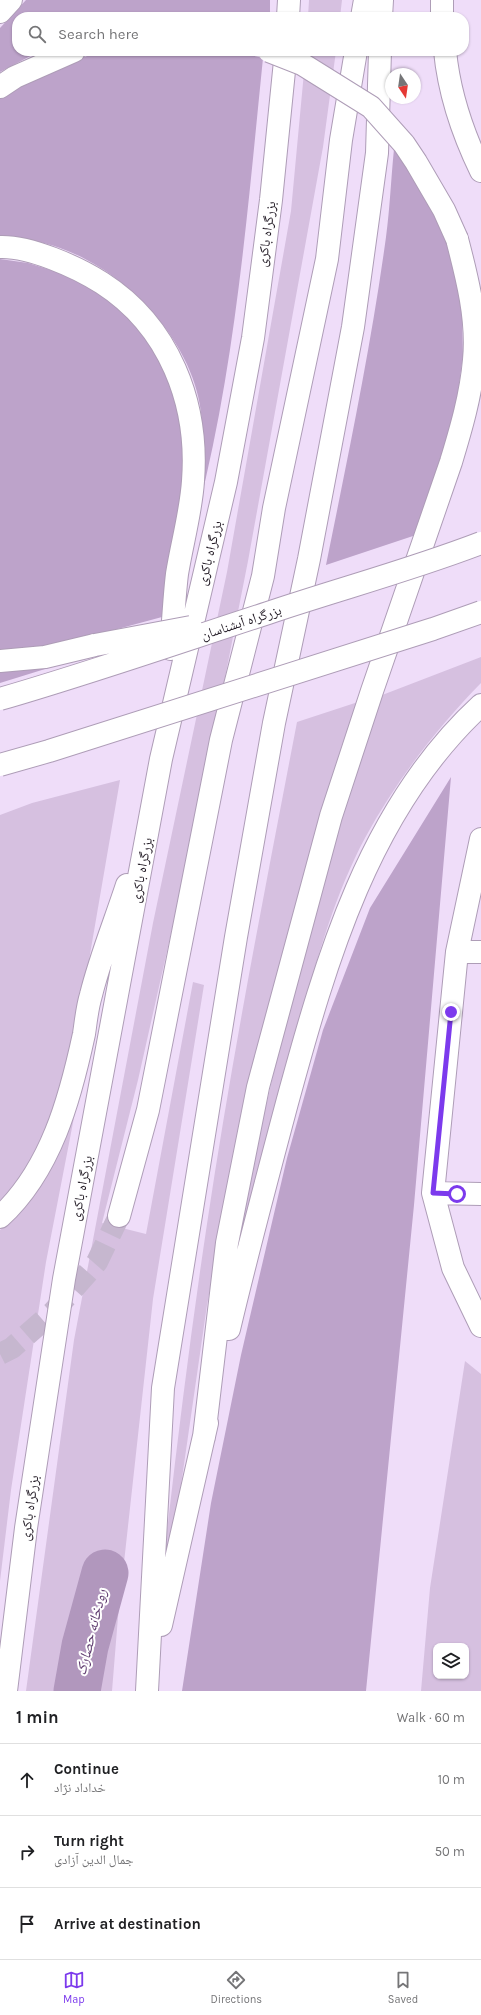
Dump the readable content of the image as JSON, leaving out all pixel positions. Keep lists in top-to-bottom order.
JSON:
{
  "streets": {
    "main road": ["بزرگراه باکری", "بزرگراه آبشناسان"]
  },
  "water": ["رودخانه حصارک"],
  "north": "bottom",
  "page": {
    "search": "Search here",
    "heading": ["1 min", "Walk · 60 m"],
    "list": [
      ["Continue", "خداداد نژاد", "10 m"],
      ["Turn right", "جمال الدین آزادی", "50 m"],
      "Arrive at destination"
    ],
    "nav": ["Map", "Directions", "Saved"]
  }
}
